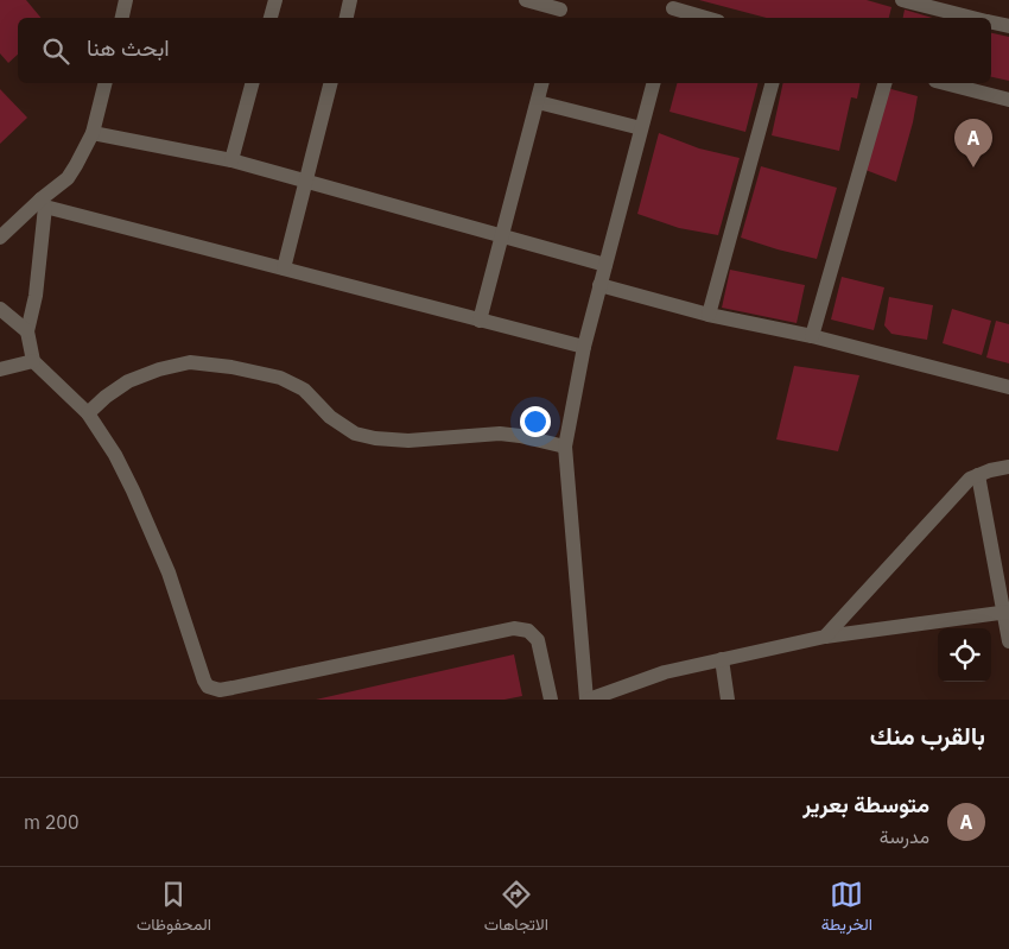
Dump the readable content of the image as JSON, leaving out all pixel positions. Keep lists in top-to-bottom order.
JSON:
{
  "page": {
    "search": "ابحث هنا",
    "pins": "A",
    "heading": "بالقرب منك",
    "list": [
      {
        "mark": "A",
        "name": "متوسطة بعرير",
        "note": "مدرسة",
        "value": "200 m"
      }
    ],
    "nav": ["الخريطة", "الاتجاهات", "المحفوظات"]
  }
}
